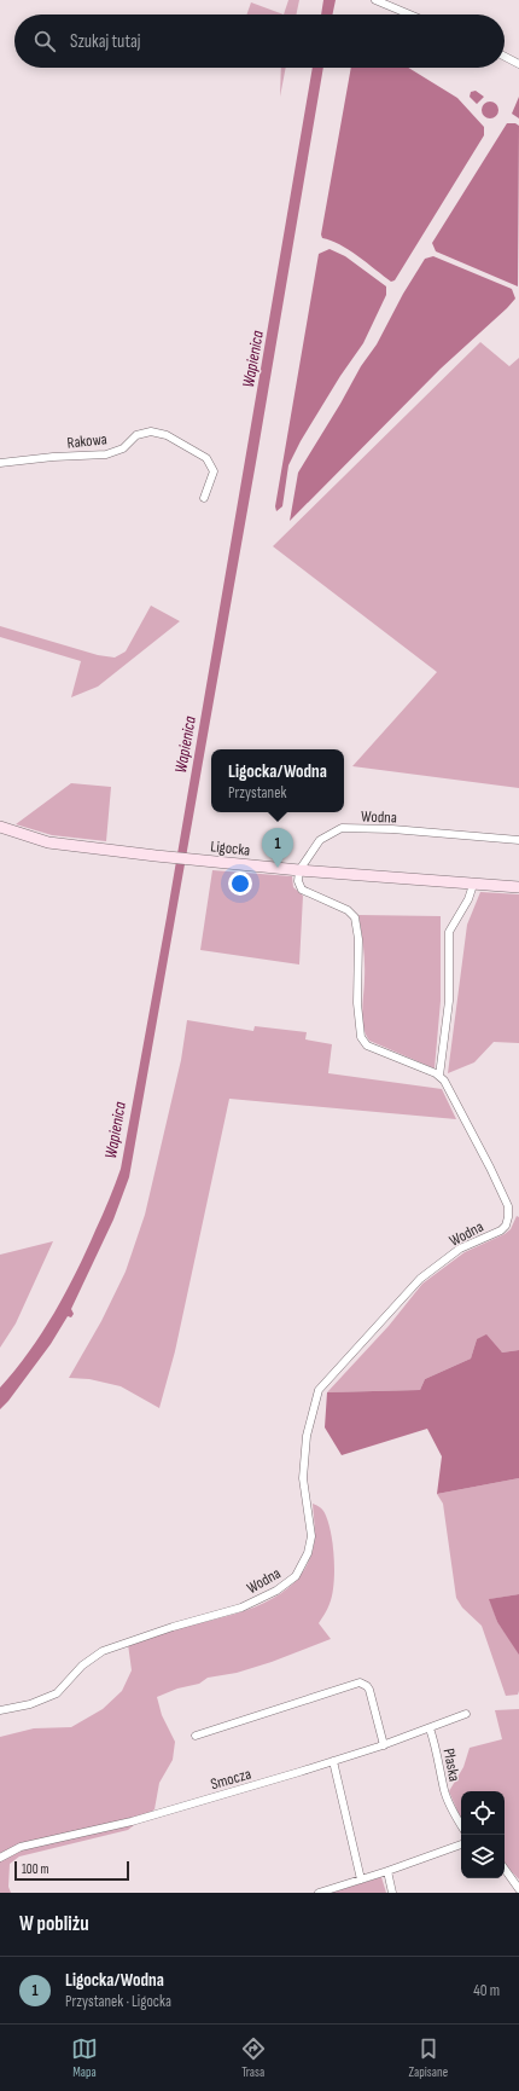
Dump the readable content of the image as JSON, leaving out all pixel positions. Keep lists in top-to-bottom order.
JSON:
{
  "streets": {
    "street": [
      "Rakowa",
      "Wodna",
      "Ligocka",
      "Płaska",
      "Smocza"
    ]
  },
  "crossings": [
    ["Wodna", "Ligocka"],
    ["Płaska", "Smocza"]
  ],
  "water": ["Wapienica"],
  "scale_bar": "100 m",
  "page": {
    "search": "Szukaj tutaj",
    "popup": ["Ligocka/Wodna", "Przystanek"],
    "pins": "1",
    "scale": "100 m",
    "heading": "W pobliżu",
    "list": [
      {
        "mark": "1",
        "name": "Ligocka/Wodna",
        "note": "Przystanek · Ligocka",
        "value": "40 m"
      }
    ],
    "nav": ["Mapa", "Trasa", "Zapisane"]
  }
}
